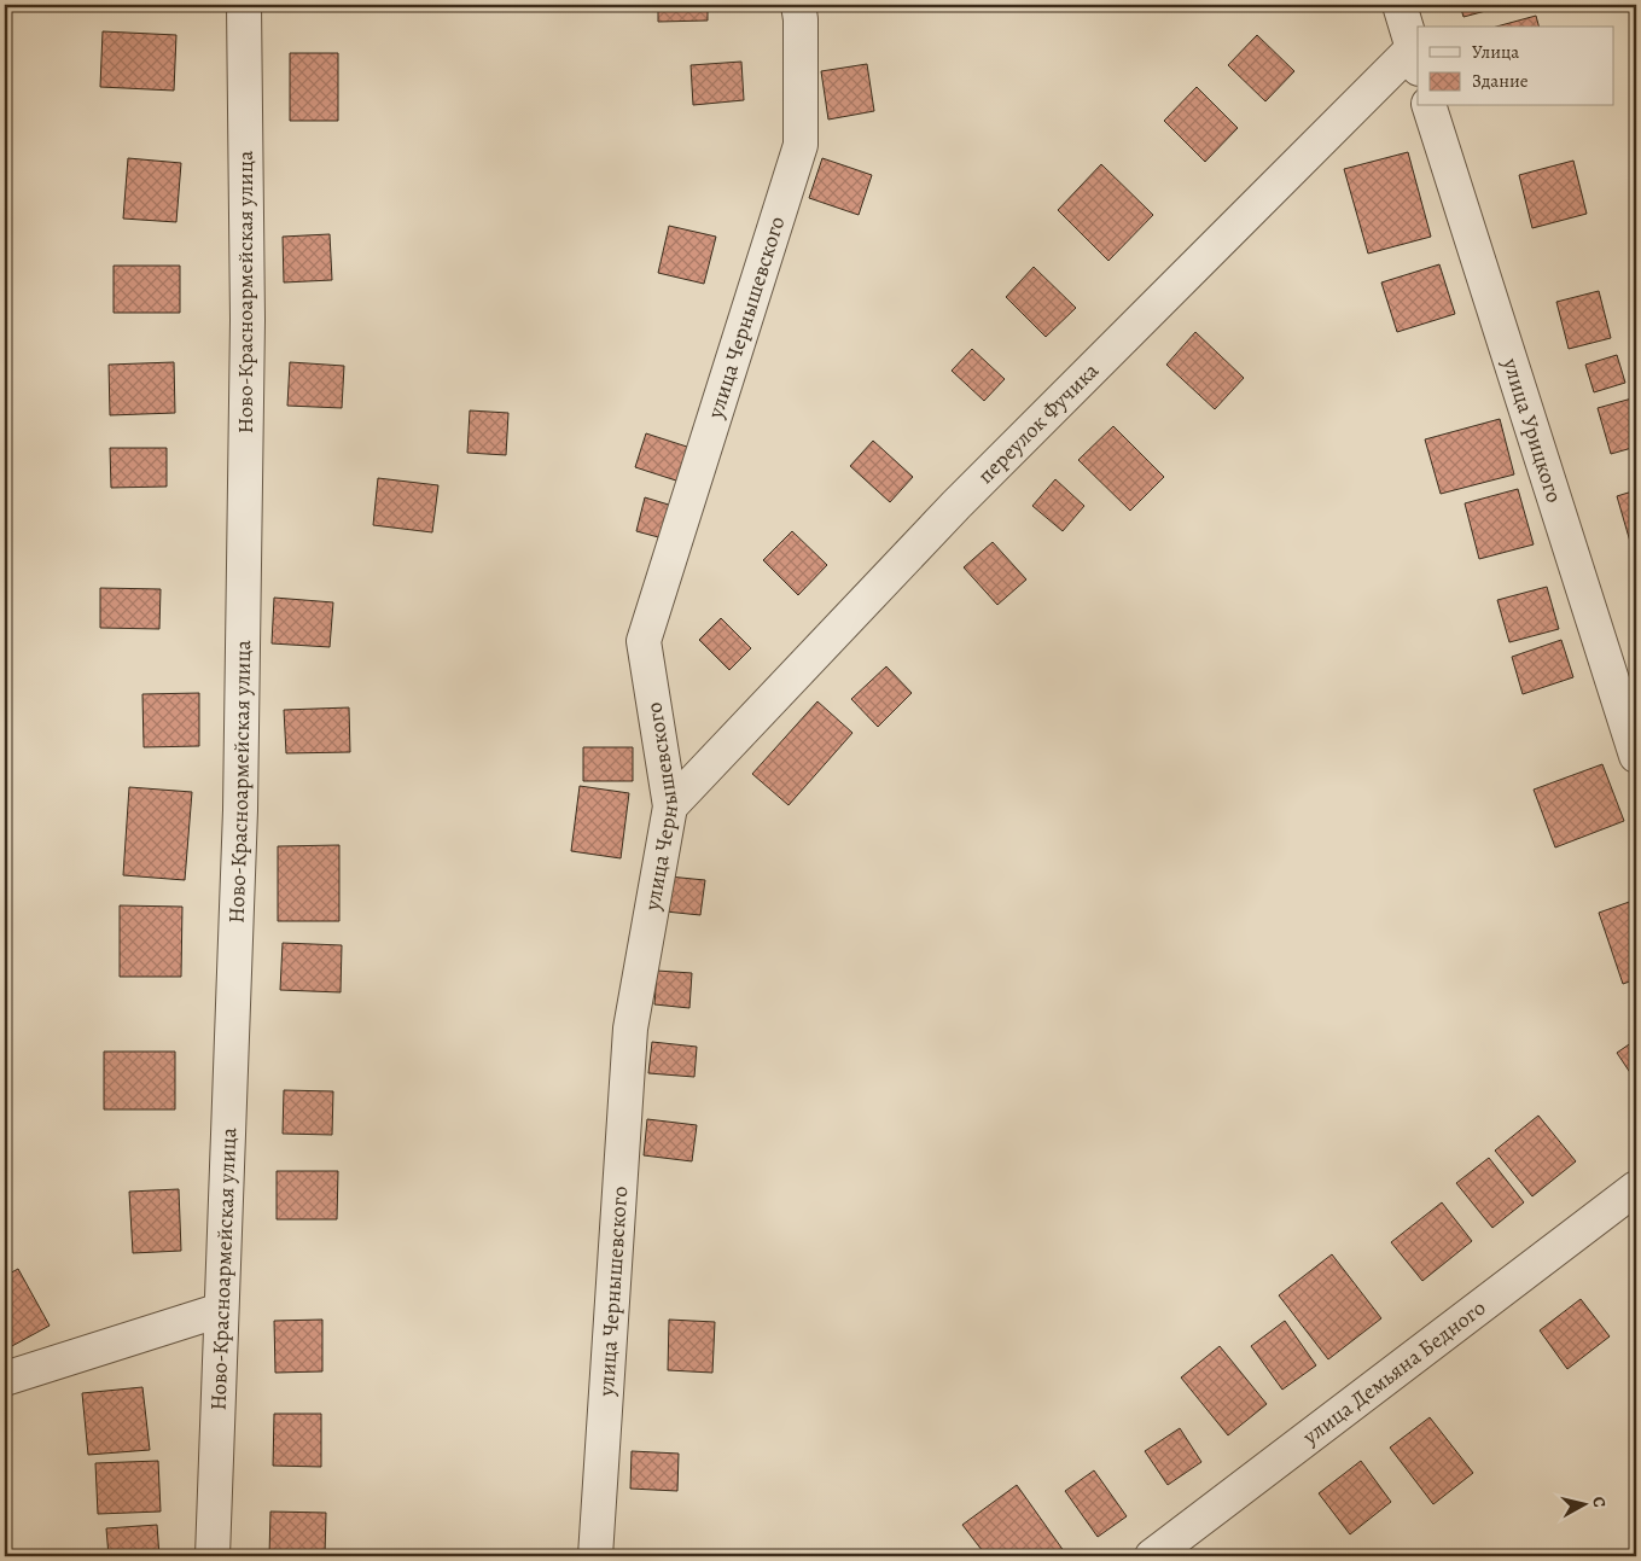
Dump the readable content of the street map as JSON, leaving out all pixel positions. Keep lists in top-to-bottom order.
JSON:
{
  "streets": {
    "street": [
      "Ново-Красноармейская улица",
      "улица Чернышевского",
      "переулок Фучика",
      "улица Урицкого",
      "улица Демьяна Бедного"
    ]
  },
  "crossings": [
    ["улица Чернышевского", "переулок Фучика"]
  ],
  "legend": ["Улица", "Здание"],
  "north": "right"
}
